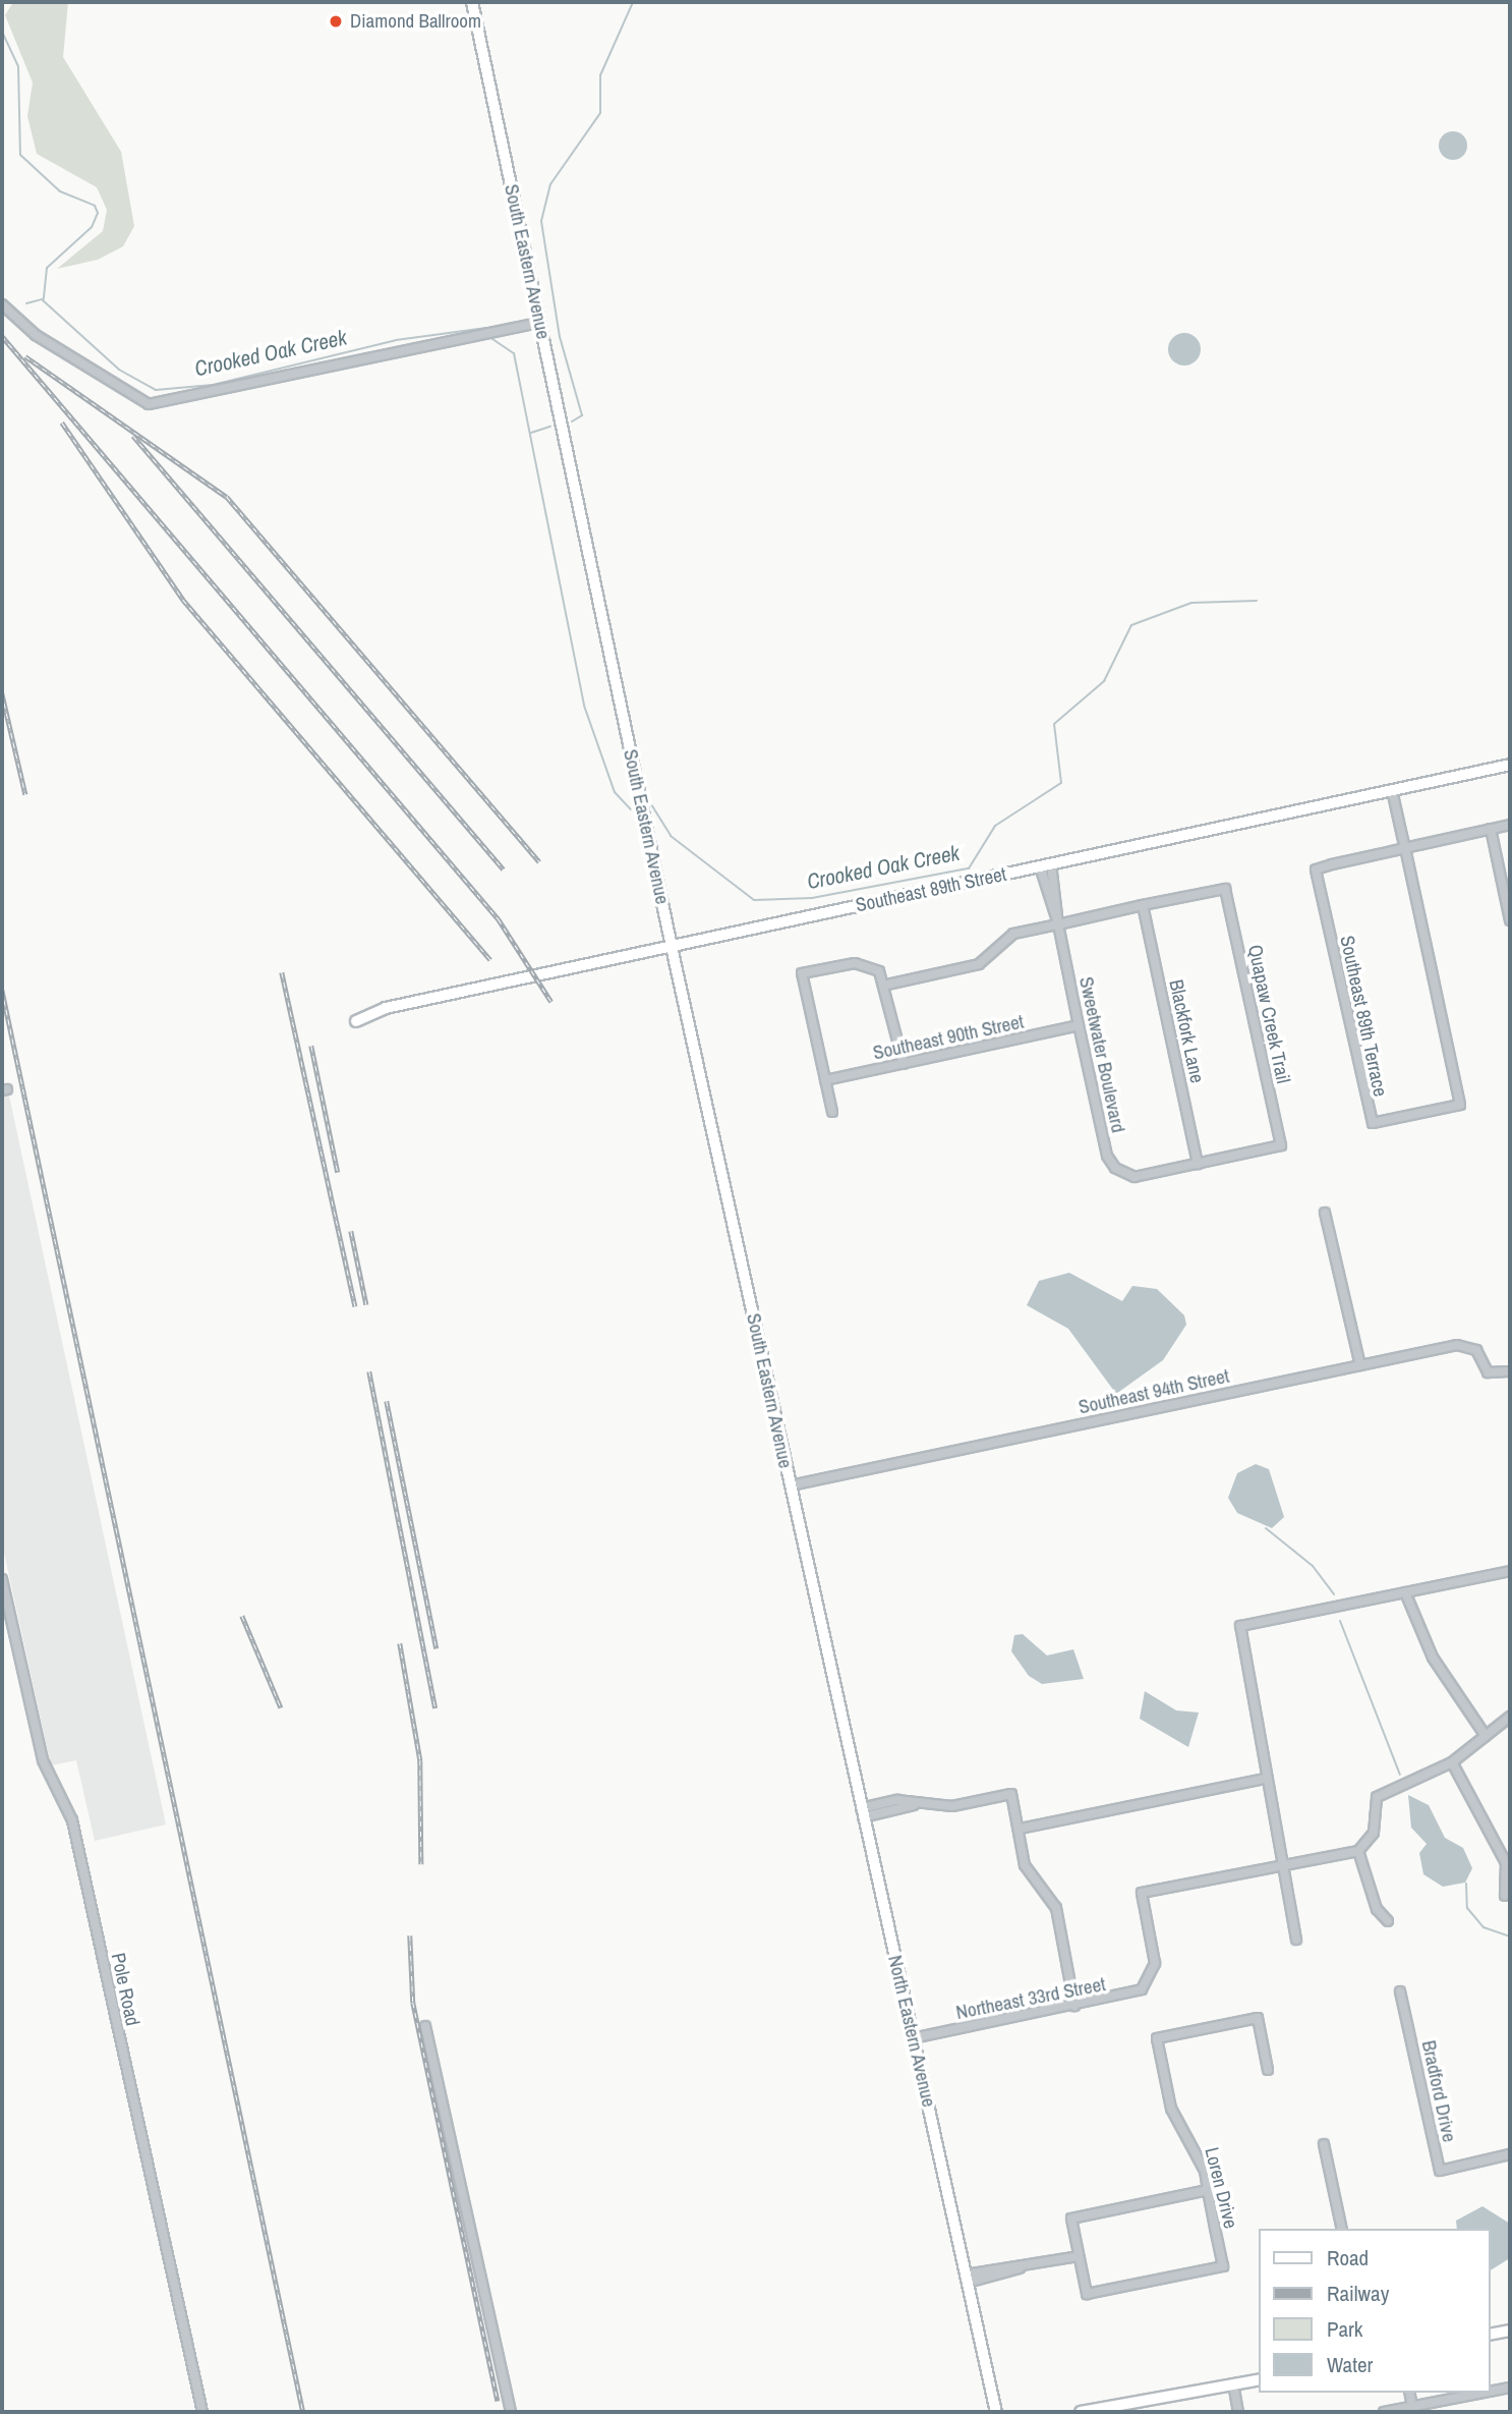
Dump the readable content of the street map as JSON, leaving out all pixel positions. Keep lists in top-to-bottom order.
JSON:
{
  "streets": {
    "main road": ["South Eastern Avenue", "Southeast 89th Street", "North Eastern Avenue"],
    "street": [
      "Quapaw Creek Trail",
      "Southeast 89th Terrace",
      "Blackfork Lane",
      "Southeast 90th Street",
      "Sweetwater Boulevard",
      "Southeast 94th Street",
      "Pole Road",
      "Northeast 33rd Street",
      "Bradford Drive",
      "Loren Drive"
    ]
  },
  "crossings": [
    ["South Eastern Avenue", "Southeast 89th Street"],
    ["South Eastern Avenue", "Southeast 94th Street"],
    ["South Eastern Avenue", "North Eastern Avenue"],
    ["Southeast 89th Street", "Southeast 89th Terrace"],
    ["Southeast 89th Street", "Sweetwater Boulevard"],
    ["Quapaw Creek Trail", "Blackfork Lane"],
    ["Quapaw Creek Trail", "Sweetwater Boulevard"],
    ["Blackfork Lane", "Sweetwater Boulevard"],
    ["Southeast 90th Street", "Sweetwater Boulevard"],
    ["Northeast 33rd Street", "North Eastern Avenue"]
  ],
  "water": ["Crooked Oak Creek"],
  "places": ["Diamond Ballroom"],
  "legend": [
    "Road",
    "Railway",
    "Park",
    "Water"
  ]
}
